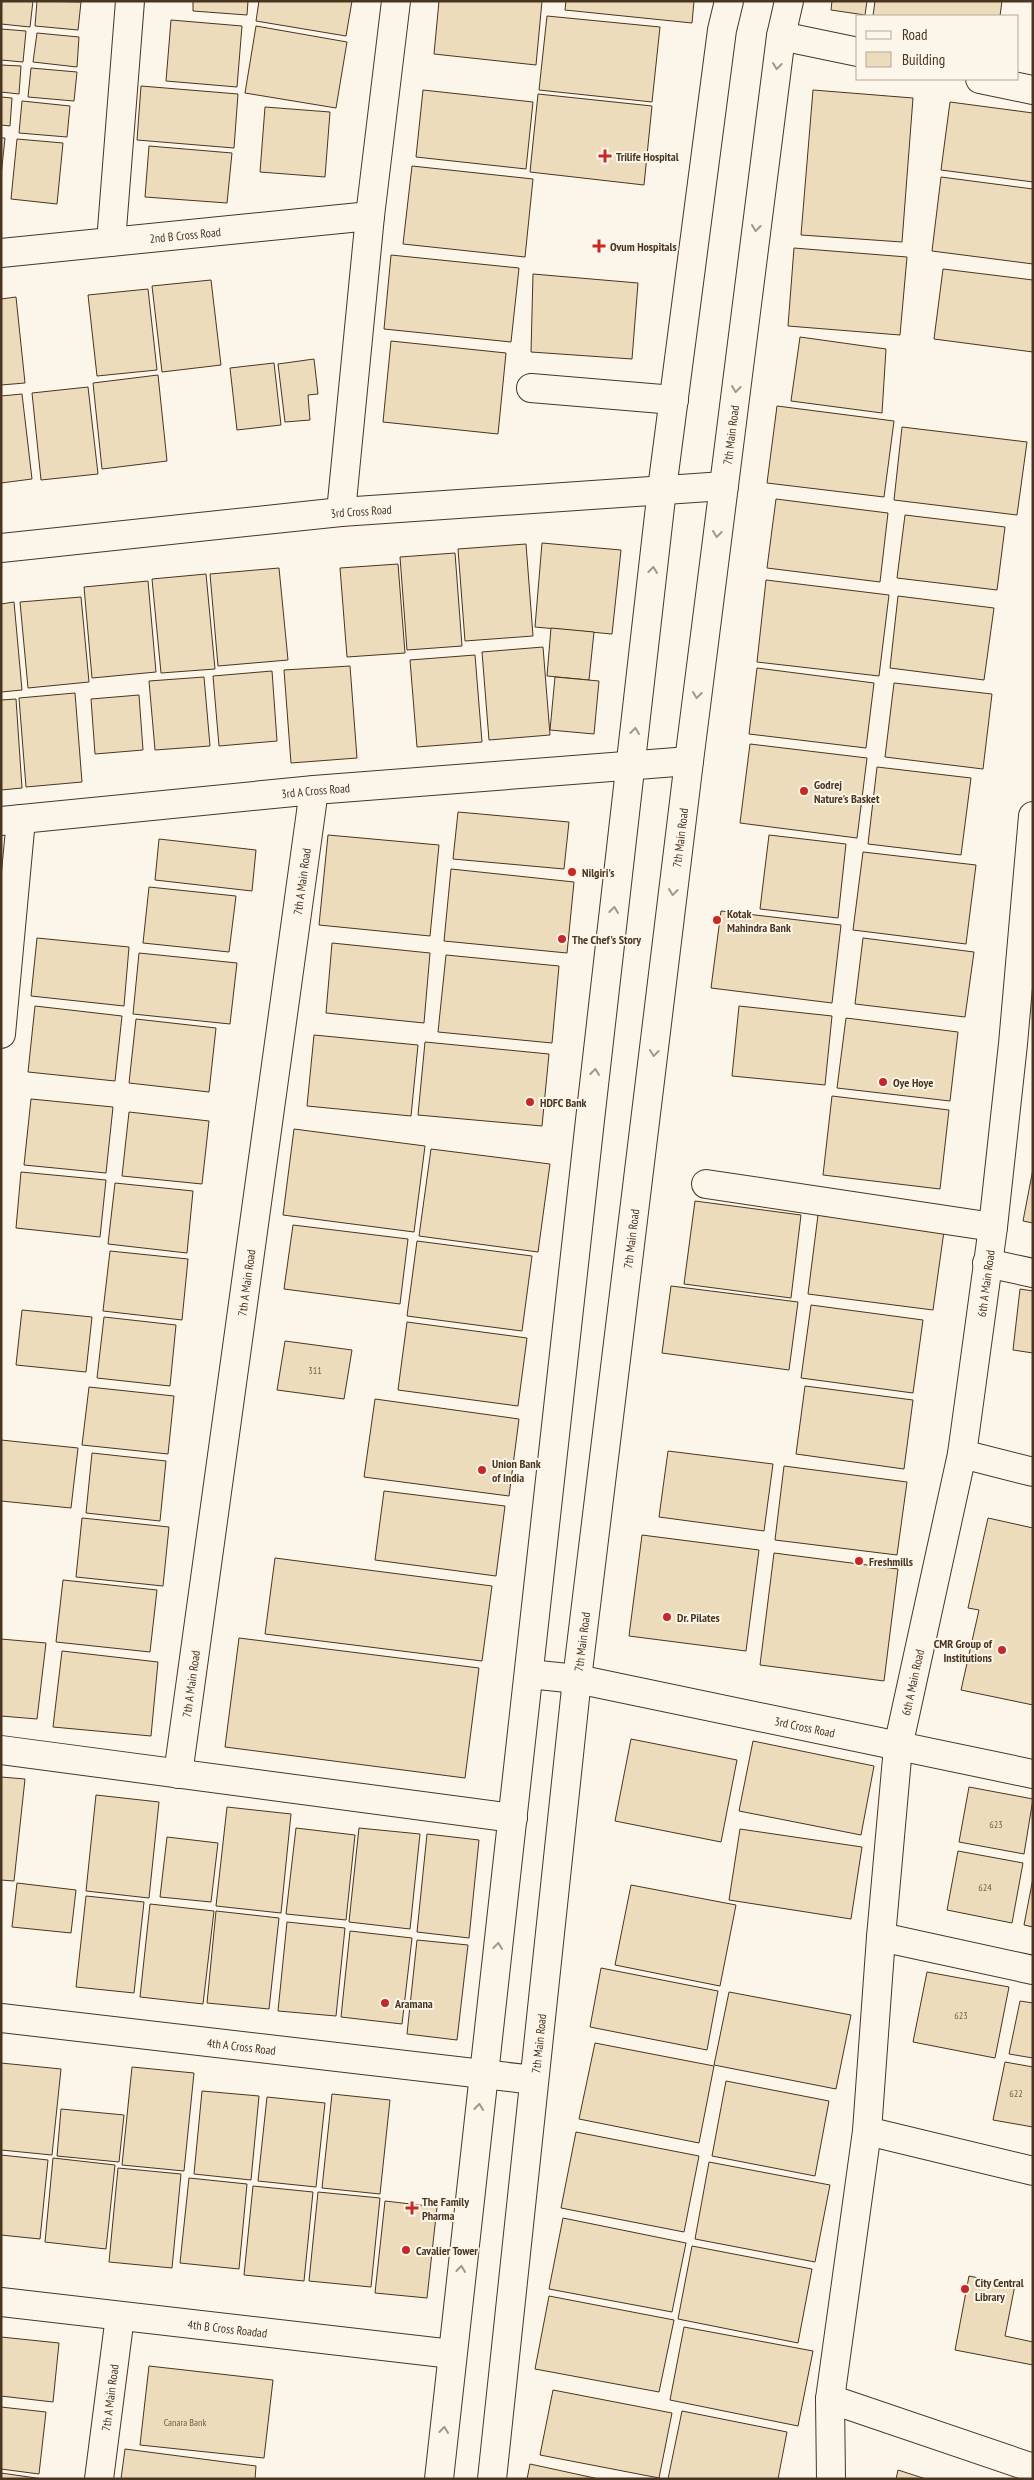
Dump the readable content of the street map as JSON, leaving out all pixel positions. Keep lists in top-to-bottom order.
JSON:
{
  "streets": {
    "street": [
      "2nd B Cross Road",
      "7th Main Road",
      "3rd Cross Road",
      "3rd A Cross Road",
      "7th A Main Road",
      "6th A Main Road",
      "4th A Cross Road",
      "4th B Cross Roadad"
    ]
  },
  "crossings": [
    ["7th Main Road", "3rd Cross Road"],
    ["7th Main Road", "3rd A Cross Road"],
    ["7th Main Road", "4th A Cross Road"],
    ["3rd Cross Road", "6th A Main Road"],
    ["3rd A Cross Road", "7th A Main Road"],
    ["7th A Main Road", "4th B Cross Roadad"]
  ],
  "places": {
    "health": ["Trilife Hospital", "Ovum Hospitals", "The Family Pharma"],
    "other": [
      "Godrej Nature's Basket",
      "Nilgiri's",
      "Kotak Mahindra Bank",
      "The Chef's Story",
      "Oye Hoye",
      "HDFC Bank",
      "Union Bank of India",
      "Freshmills",
      "Dr. Pilates",
      "CMR Group of Institutions",
      "Aramana",
      "Cavalier Tower",
      "City Central Library"
    ]
  },
  "house_numbers": [
    "311",
    "623",
    "624",
    "623",
    "622",
    "Canara Bank"
  ],
  "legend": ["Road", "Building"]
}
